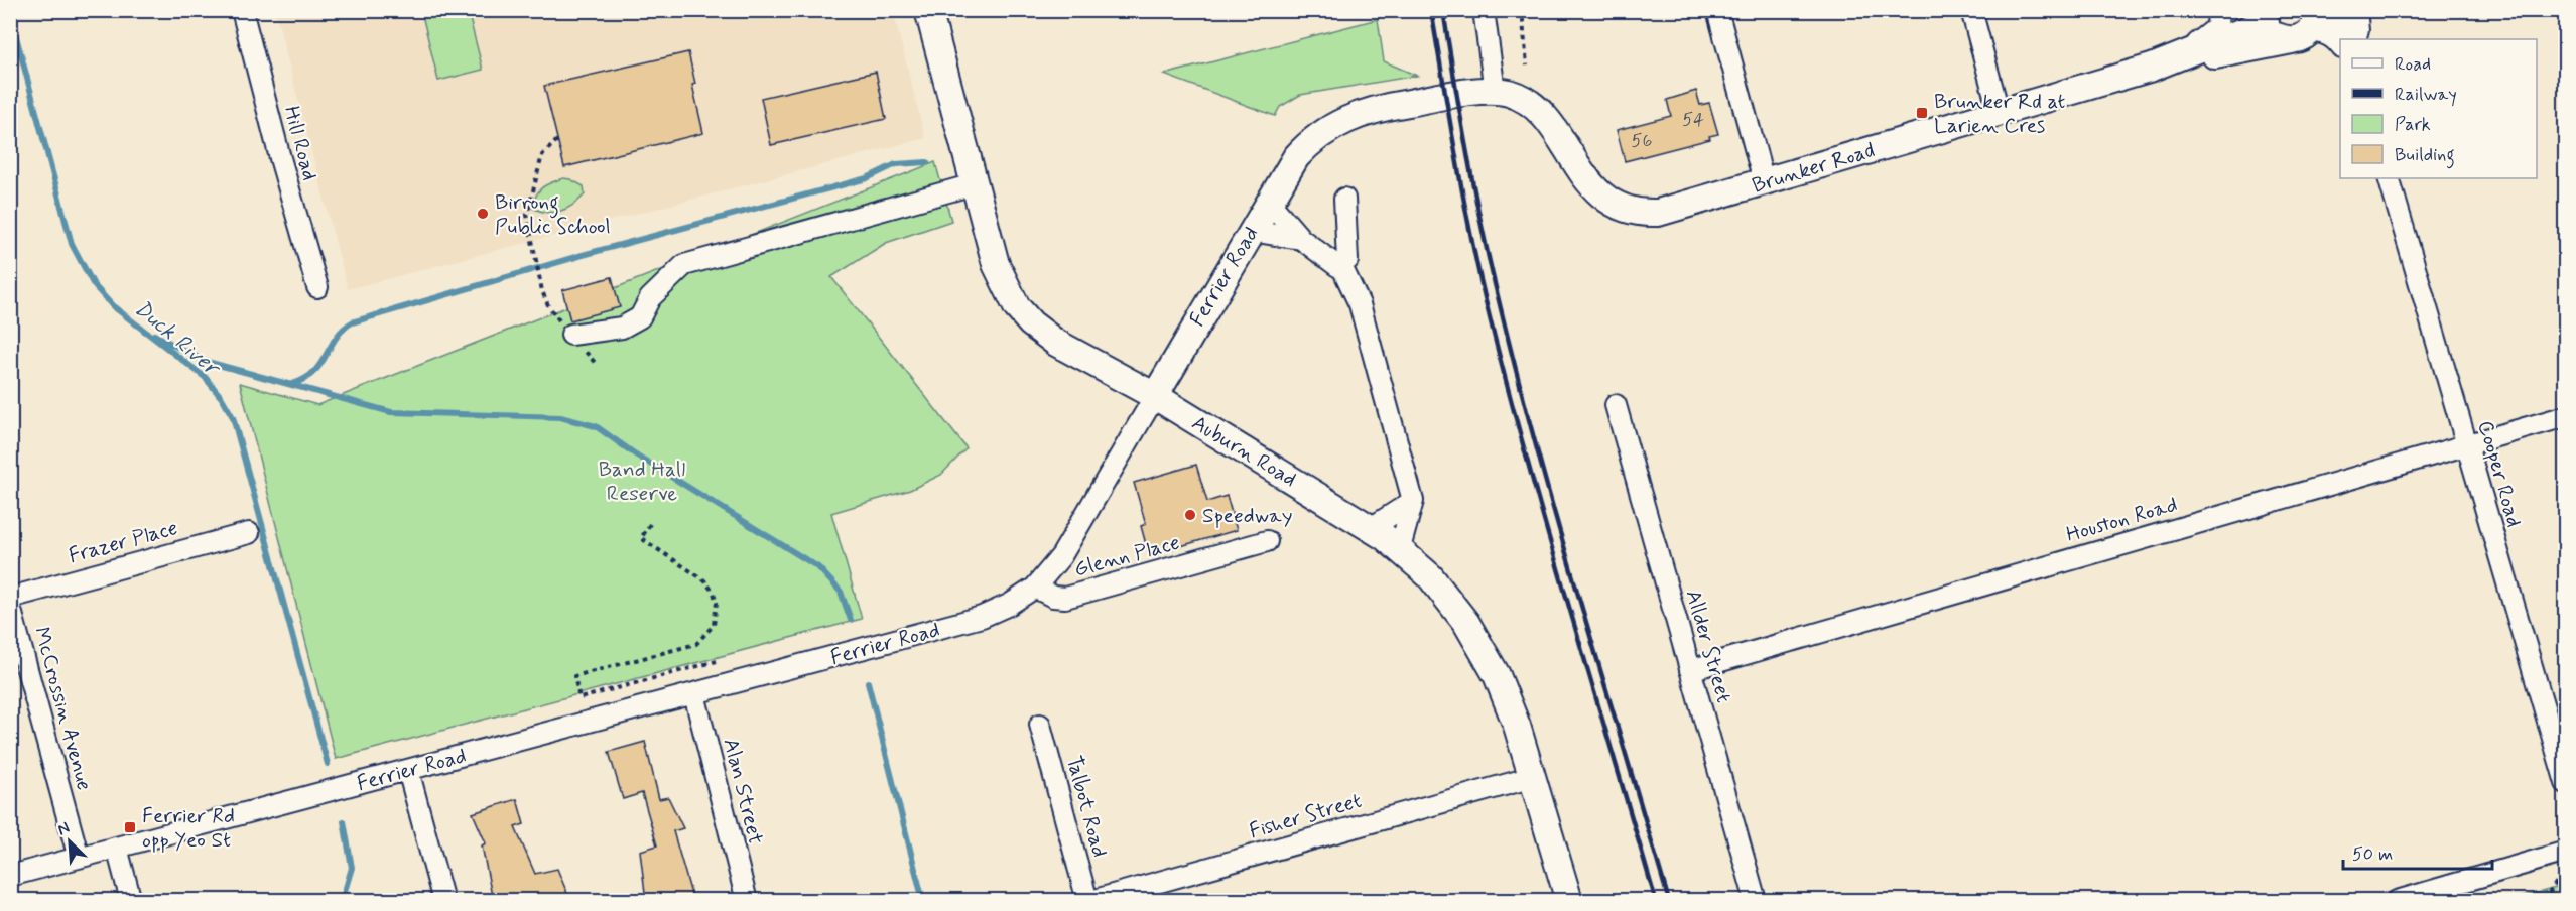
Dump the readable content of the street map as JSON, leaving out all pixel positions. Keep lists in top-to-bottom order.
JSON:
{
  "streets": {
    "main road": ["Brunker Road", "Ferrier Road", "Auburn Road"],
    "street": [
      "Hill Road",
      "Cooper Road",
      "Houston Road",
      "Frazer Place",
      "Glenn Place",
      "Allder Street",
      "McCrossin Avenue",
      "Alan Street",
      "Talbot Road",
      "Fisher Street"
    ]
  },
  "crossings": [
    ["Brunker Road", "Ferrier Road"],
    ["Ferrier Road", "Auburn Road"],
    ["Ferrier Road", "Glenn Place"],
    ["Ferrier Road", "McCrossin Avenue"],
    ["Ferrier Road", "Alan Street"],
    ["Auburn Road", "Fisher Street"],
    ["Cooper Road", "Houston Road"],
    ["Houston Road", "Allder Street"],
    ["Talbot Road", "Fisher Street"]
  ],
  "water": ["Duck River"],
  "parks": ["Band Hall Reserve"],
  "places": {
    "transit": ["Brunker Rd at Larien Cres", "Ferrier Rd opp Yeo St"],
    "other": ["Birrong Public School", "Speedway"]
  },
  "house_numbers": ["54", "56"],
  "legend": [
    "Road",
    "Railway",
    "Park",
    "Building"
  ],
  "scale_bar": "50 m",
  "north": "top left"
}
